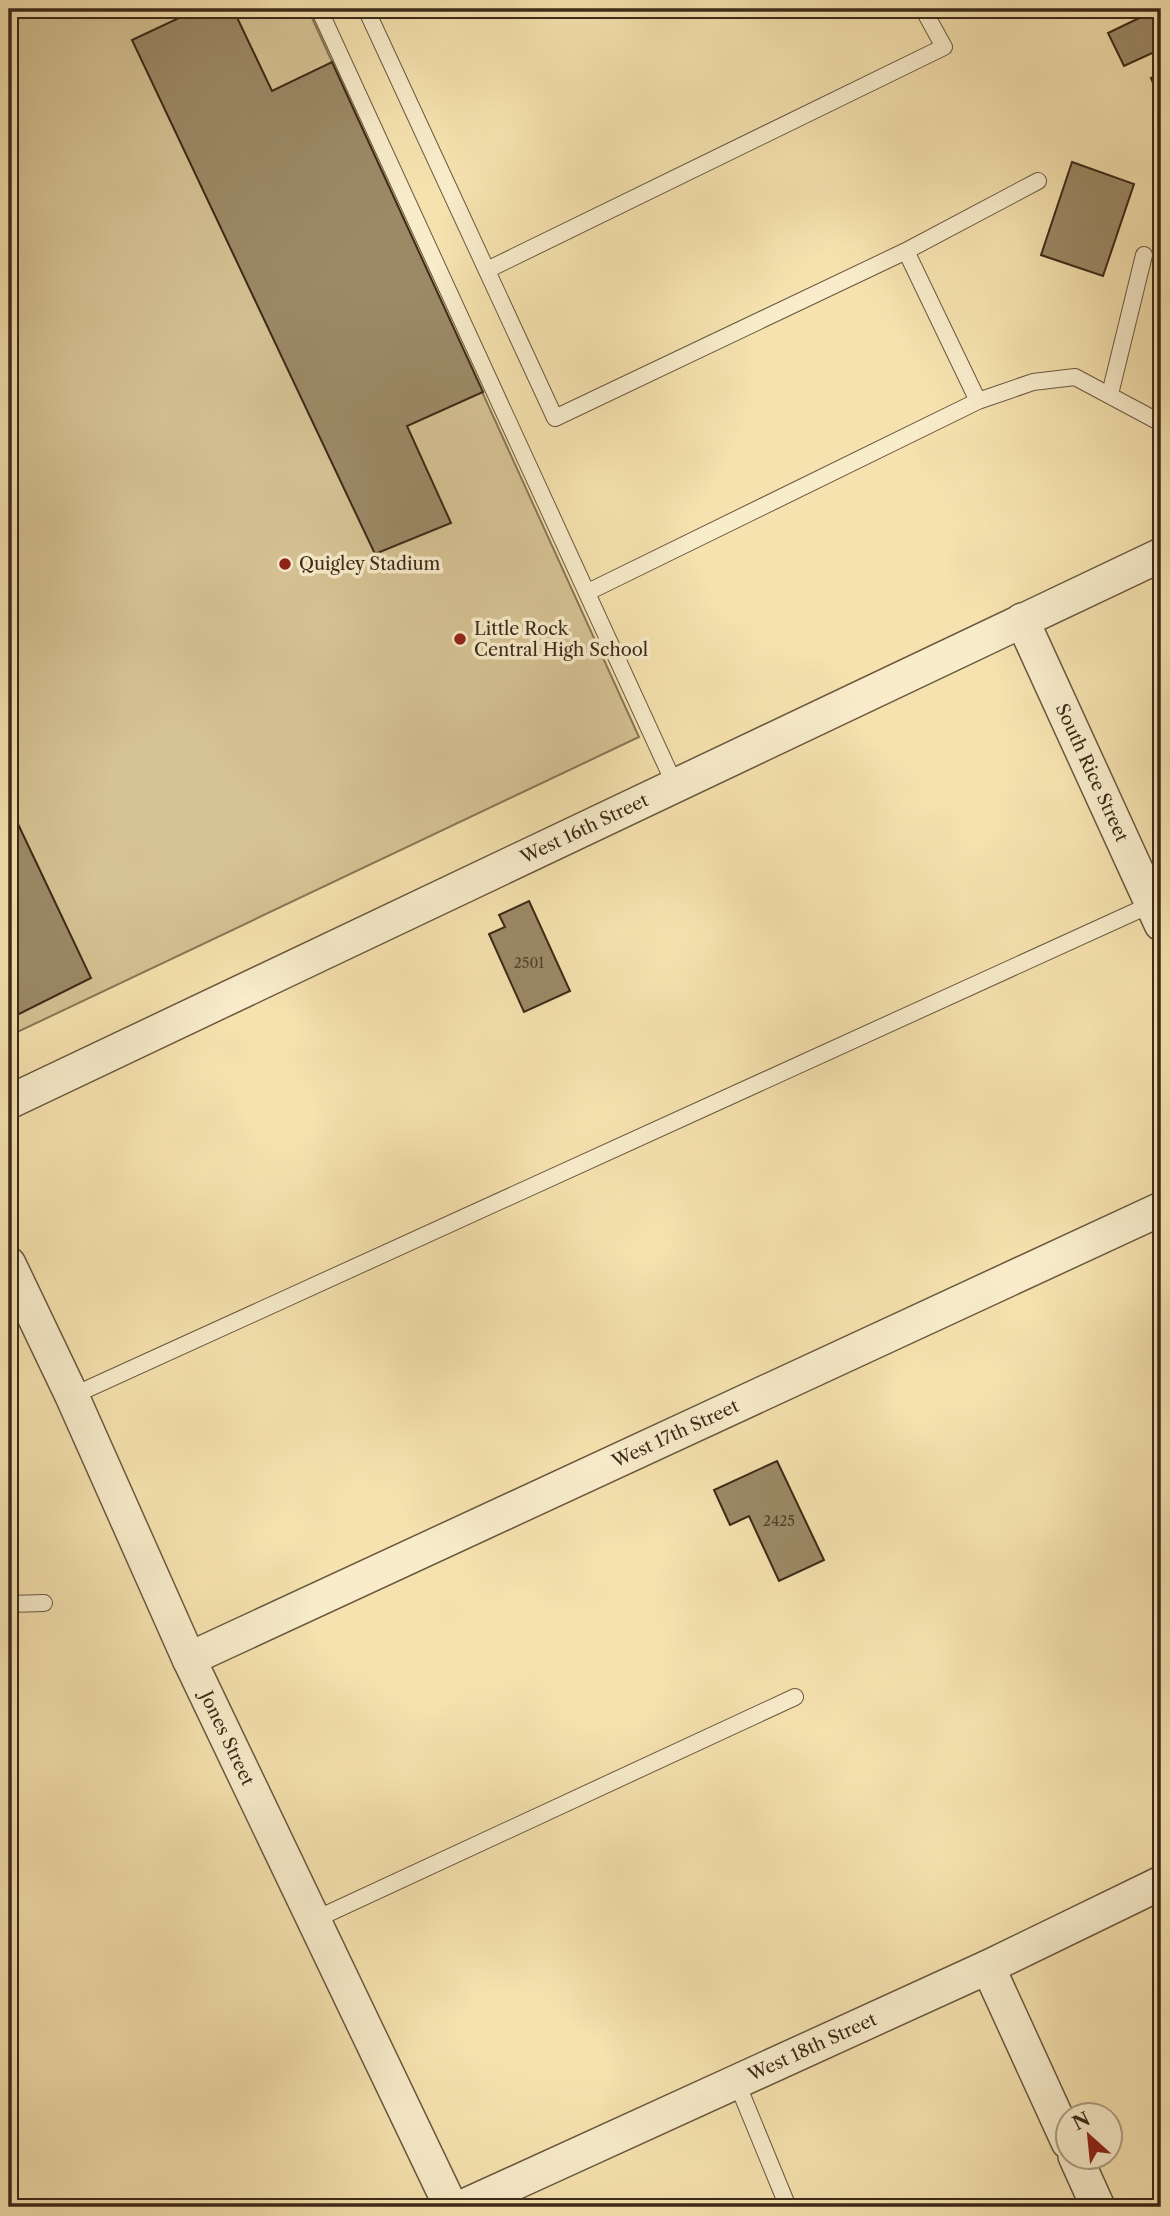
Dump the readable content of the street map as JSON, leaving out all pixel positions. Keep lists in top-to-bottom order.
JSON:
{
  "streets": {
    "street": [
      "South Rice Street",
      "West 16th Street",
      "West 17th Street",
      "Jones Street",
      "West 18th Street"
    ]
  },
  "crossings": [
    ["South Rice Street", "West 16th Street"],
    ["West 17th Street", "Jones Street"]
  ],
  "places": ["Quigley Stadium", "Little Rock Central High School"],
  "house_numbers": ["2501", "2425"],
  "north": "top left"
}
